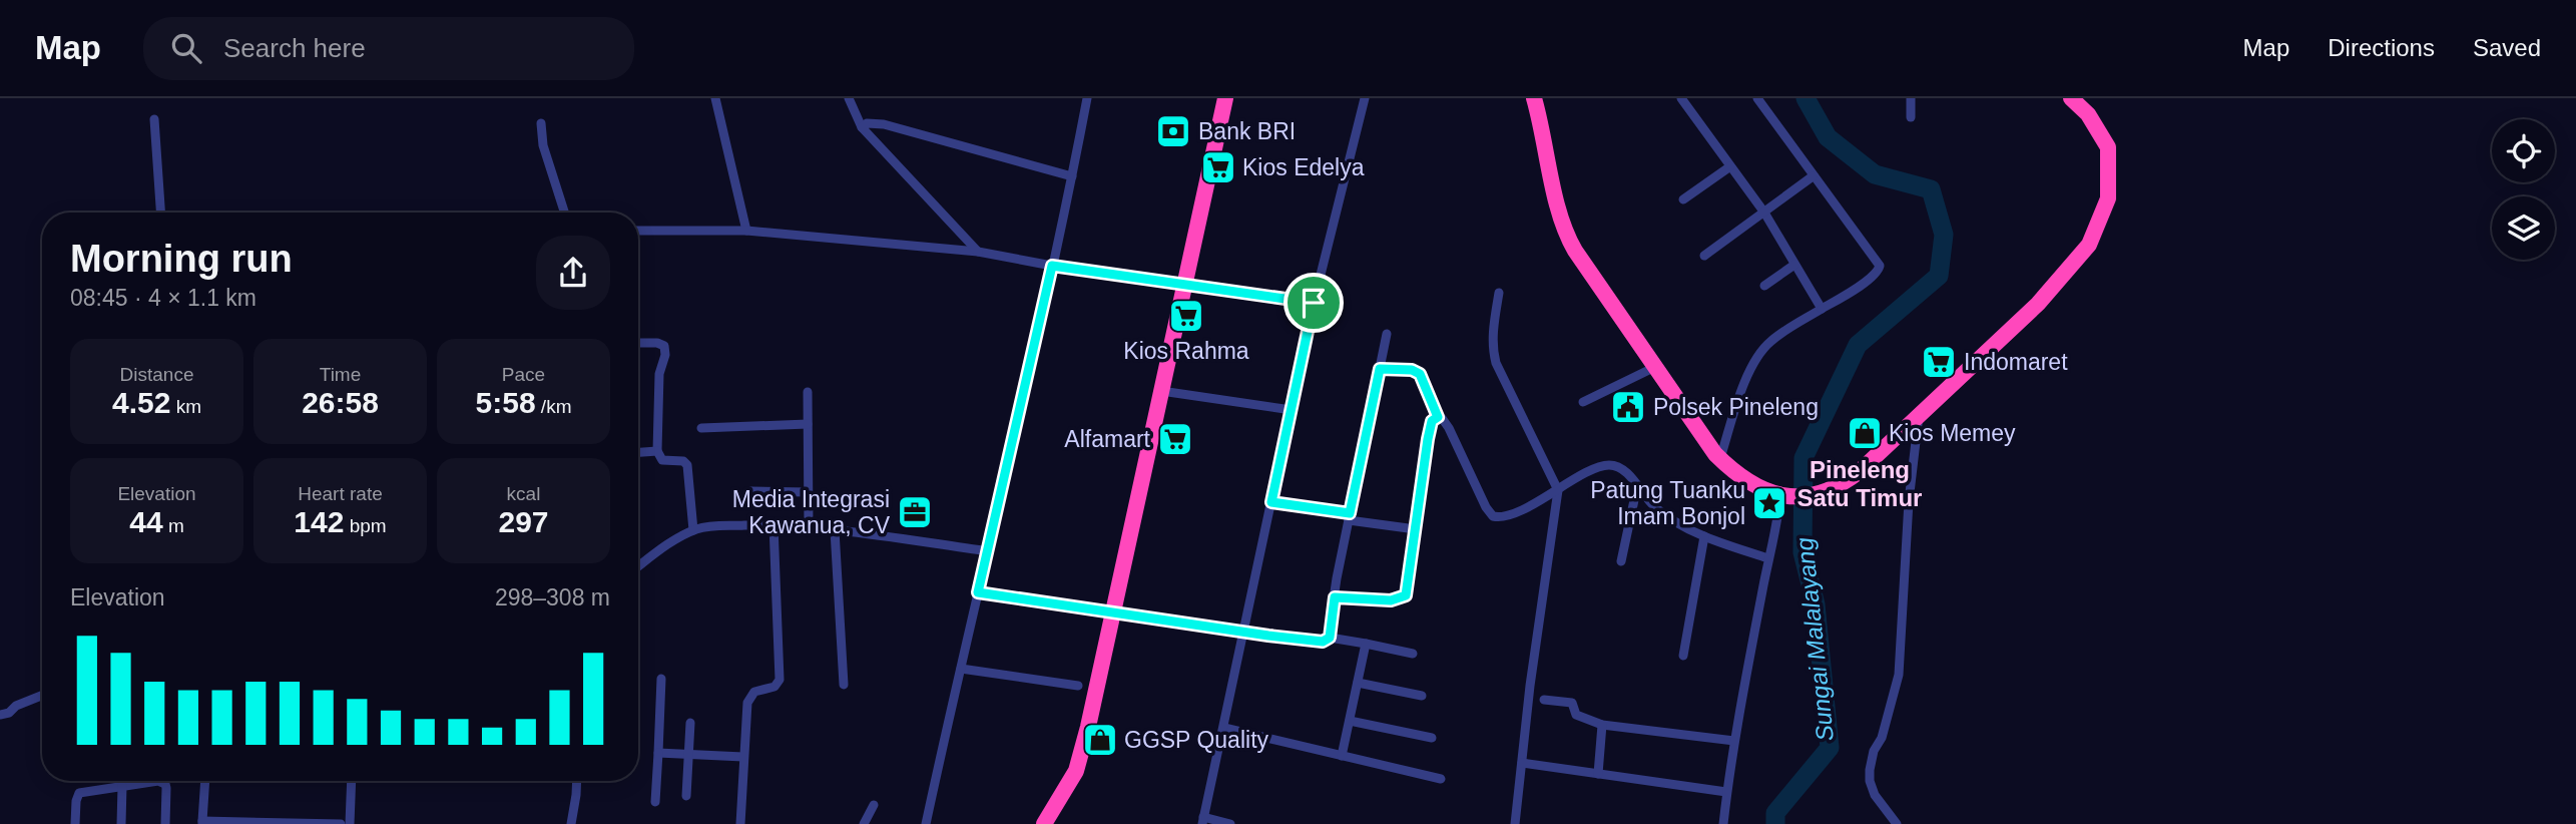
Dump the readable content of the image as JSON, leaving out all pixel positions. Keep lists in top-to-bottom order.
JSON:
{
  "districts": ["Pineleng Satu Timur"],
  "water": ["Sungai Malalayang"],
  "places": {
    "bank": ["Bank BRI"],
    "supermarket": [
      "Kios Edelya",
      "Kios Rahma",
      "Indomaret",
      "Alfamart"
    ],
    "public building": ["Polsek Pineleng"],
    "shop": ["Kios Memey", "GGSP Quality"],
    "place": ["Patung Tuanku Imam Bonjol"],
    "office": ["Media Integrasi Kawanua, CV"]
  },
  "page": {
    "header": "Map",
    "search": "Search here",
    "nav": ["Map", "Directions", "Saved"],
    "heading": ["Morning run", "08:45 · 4 × 1.1 km"],
    "stats": [
      ["Distance", "4.52 km"],
      ["Time", "26:58"],
      ["Pace", "5:58 /km"],
      ["Elevation", "44 m"],
      ["Heart rate", "142 bpm"],
      ["kcal", "297"]
    ],
    "chart": ["Elevation", "298–308 m"]
  }
}
